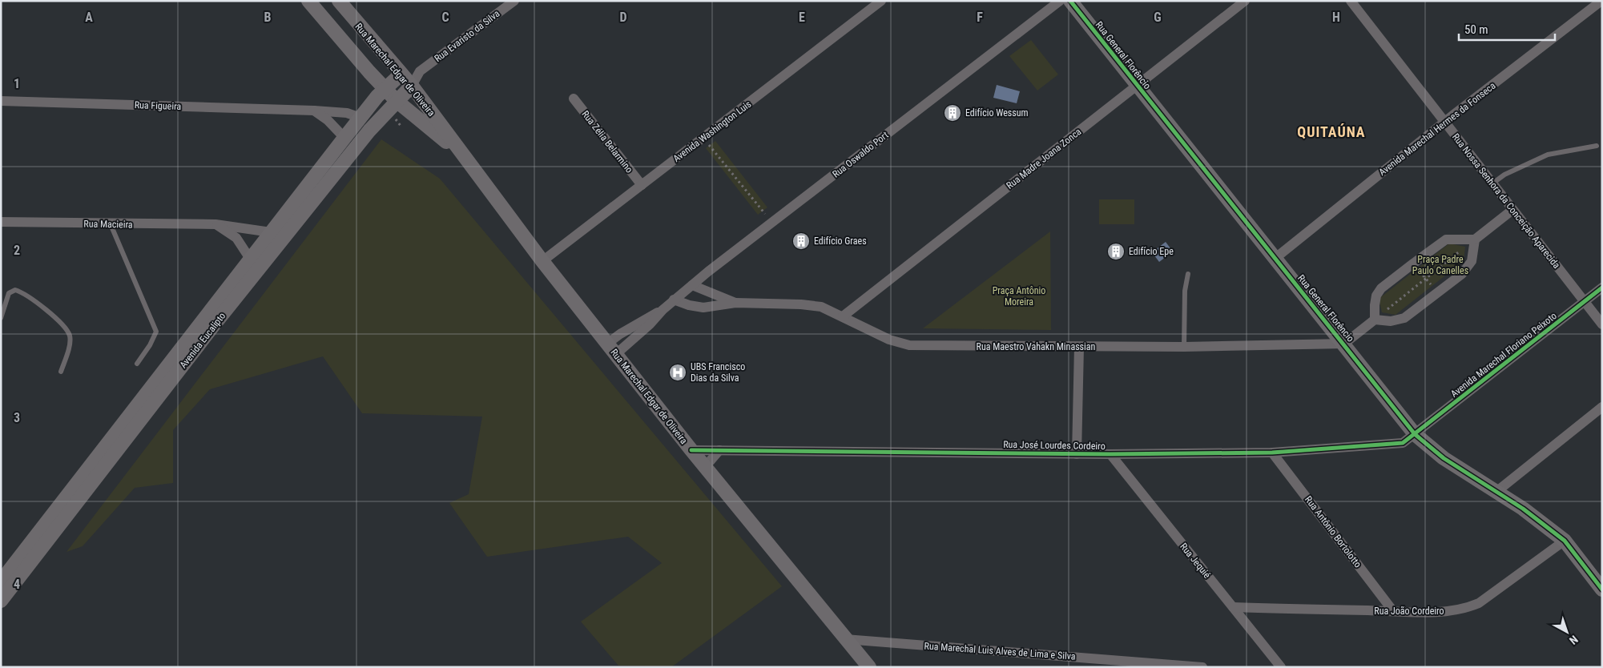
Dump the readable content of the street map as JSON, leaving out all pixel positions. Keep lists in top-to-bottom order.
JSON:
{
  "streets": {
    "main road": ["Rua General Florêncio", "Rua Marechal Edgar de Oliveira", "Avenida Eucalipto"],
    "street": [
      "Rua Evaristo da Silva",
      "Rua Figueira",
      "Avenida Marechal Hermes da Fonseca",
      "Avenida Washington Luis",
      "Rua Zélia Belarmino",
      "Rua Oswaldo Port",
      "Rua Madre Joana Zonca",
      "Rua Nossa Senhora da Conceição Aparecida",
      "Rua Macieira",
      "Rua Maestro Vahakn Minassian",
      "Avenida Marechal Floriano Peixoto",
      "Rua José Lourdes Cordeiro",
      "Rua Antônio Bortolotto",
      "Rua Jequié",
      "Rua João Cordeiro",
      "Rua Marechal Luis Alves de Lima e Silva"
    ]
  },
  "crossings": [
    ["Rua Evaristo da Silva", "Rua Marechal Edgar de Oliveira"],
    ["Rua Evaristo da Silva", "Avenida Eucalipto"],
    ["Rua General Florêncio", "Avenida Marechal Hermes da Fonseca"],
    ["Rua General Florêncio", "Rua Madre Joana Zonca"],
    ["Rua General Florêncio", "Rua Maestro Vahakn Minassian"],
    ["Rua General Florêncio", "Avenida Marechal Floriano Peixoto"],
    ["Rua General Florêncio", "Rua José Lourdes Cordeiro"],
    ["Rua General Florêncio", "Rua João Cordeiro"],
    ["Rua Marechal Edgar de Oliveira", "Avenida Washington Luis"],
    ["Rua Marechal Edgar de Oliveira", "Rua Oswaldo Port"],
    ["Rua Marechal Edgar de Oliveira", "Avenida Eucalipto"],
    ["Rua Marechal Edgar de Oliveira", "Rua José Lourdes Cordeiro"],
    ["Rua Marechal Edgar de Oliveira", "Rua Marechal Luis Alves de Lima e Silva"],
    ["Rua Figueira", "Avenida Eucalipto"],
    ["Avenida Marechal Hermes da Fonseca", "Rua Nossa Senhora da Conceição Aparecida"],
    ["Avenida Washington Luis", "Rua Zélia Belarmino"],
    ["Rua Oswaldo Port", "Rua Maestro Vahakn Minassian"],
    ["Rua Madre Joana Zonca", "Rua Maestro Vahakn Minassian"],
    ["Rua Nossa Senhora da Conceição Aparecida", "Avenida Marechal Floriano Peixoto"],
    ["Rua Macieira", "Avenida Eucalipto"],
    ["Avenida Marechal Floriano Peixoto", "Rua José Lourdes Cordeiro"],
    ["Rua José Lourdes Cordeiro", "Rua Antônio Bortolotto"],
    ["Rua José Lourdes Cordeiro", "Rua Jequié"],
    ["Rua Antônio Bortolotto", "Rua João Cordeiro"],
    ["Rua Jequié", "Rua João Cordeiro"]
  ],
  "districts": ["QUITAÚNA"],
  "parks": ["Praça Padre Paulo Canelles", "Praça Antônio Moreira"],
  "places": {
    "building": ["Edifício Wessum", "Edifício Graes", "Edifício Epe"],
    "hospital": ["UBS Francisco Dias da Silva"]
  },
  "scale_bar": "50 m",
  "north": "bottom right",
  "grid": {
    "columns": [
      "A",
      "B",
      "C",
      "D",
      "E",
      "F",
      "G",
      "H"
    ],
    "rows": [
      "1",
      "2",
      "3",
      "4"
    ]
  }
}
